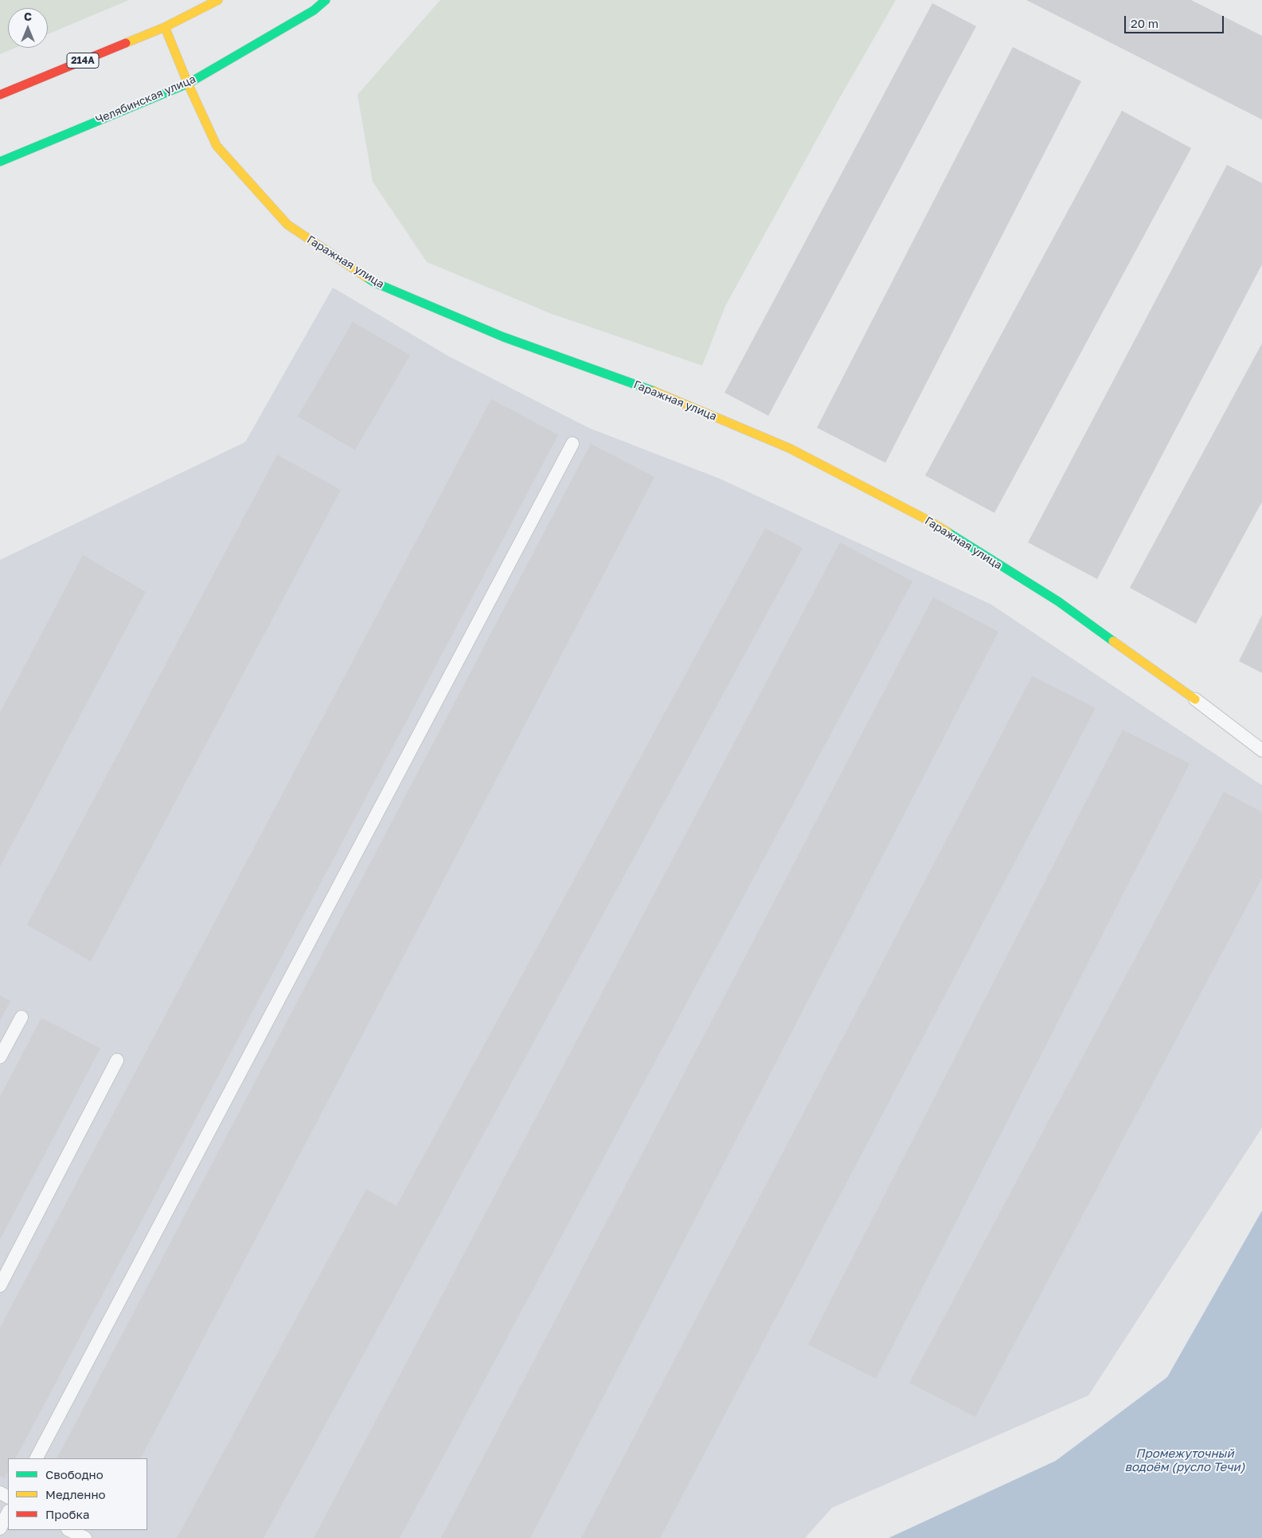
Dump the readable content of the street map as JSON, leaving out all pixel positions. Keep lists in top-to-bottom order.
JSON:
{
  "streets": {
    "street": ["214А", "Челябинская улица", "Гаражная улица"]
  },
  "crossings": [
    ["214А", "Гаражная улица"],
    ["Челябинская улица", "Гаражная улица"]
  ],
  "water": ["Промежуточный водоём (русло Течи)"],
  "legend": ["Свободно", "Медленно", "Пробка"],
  "scale_bar": "20 m",
  "north": "top"
}
